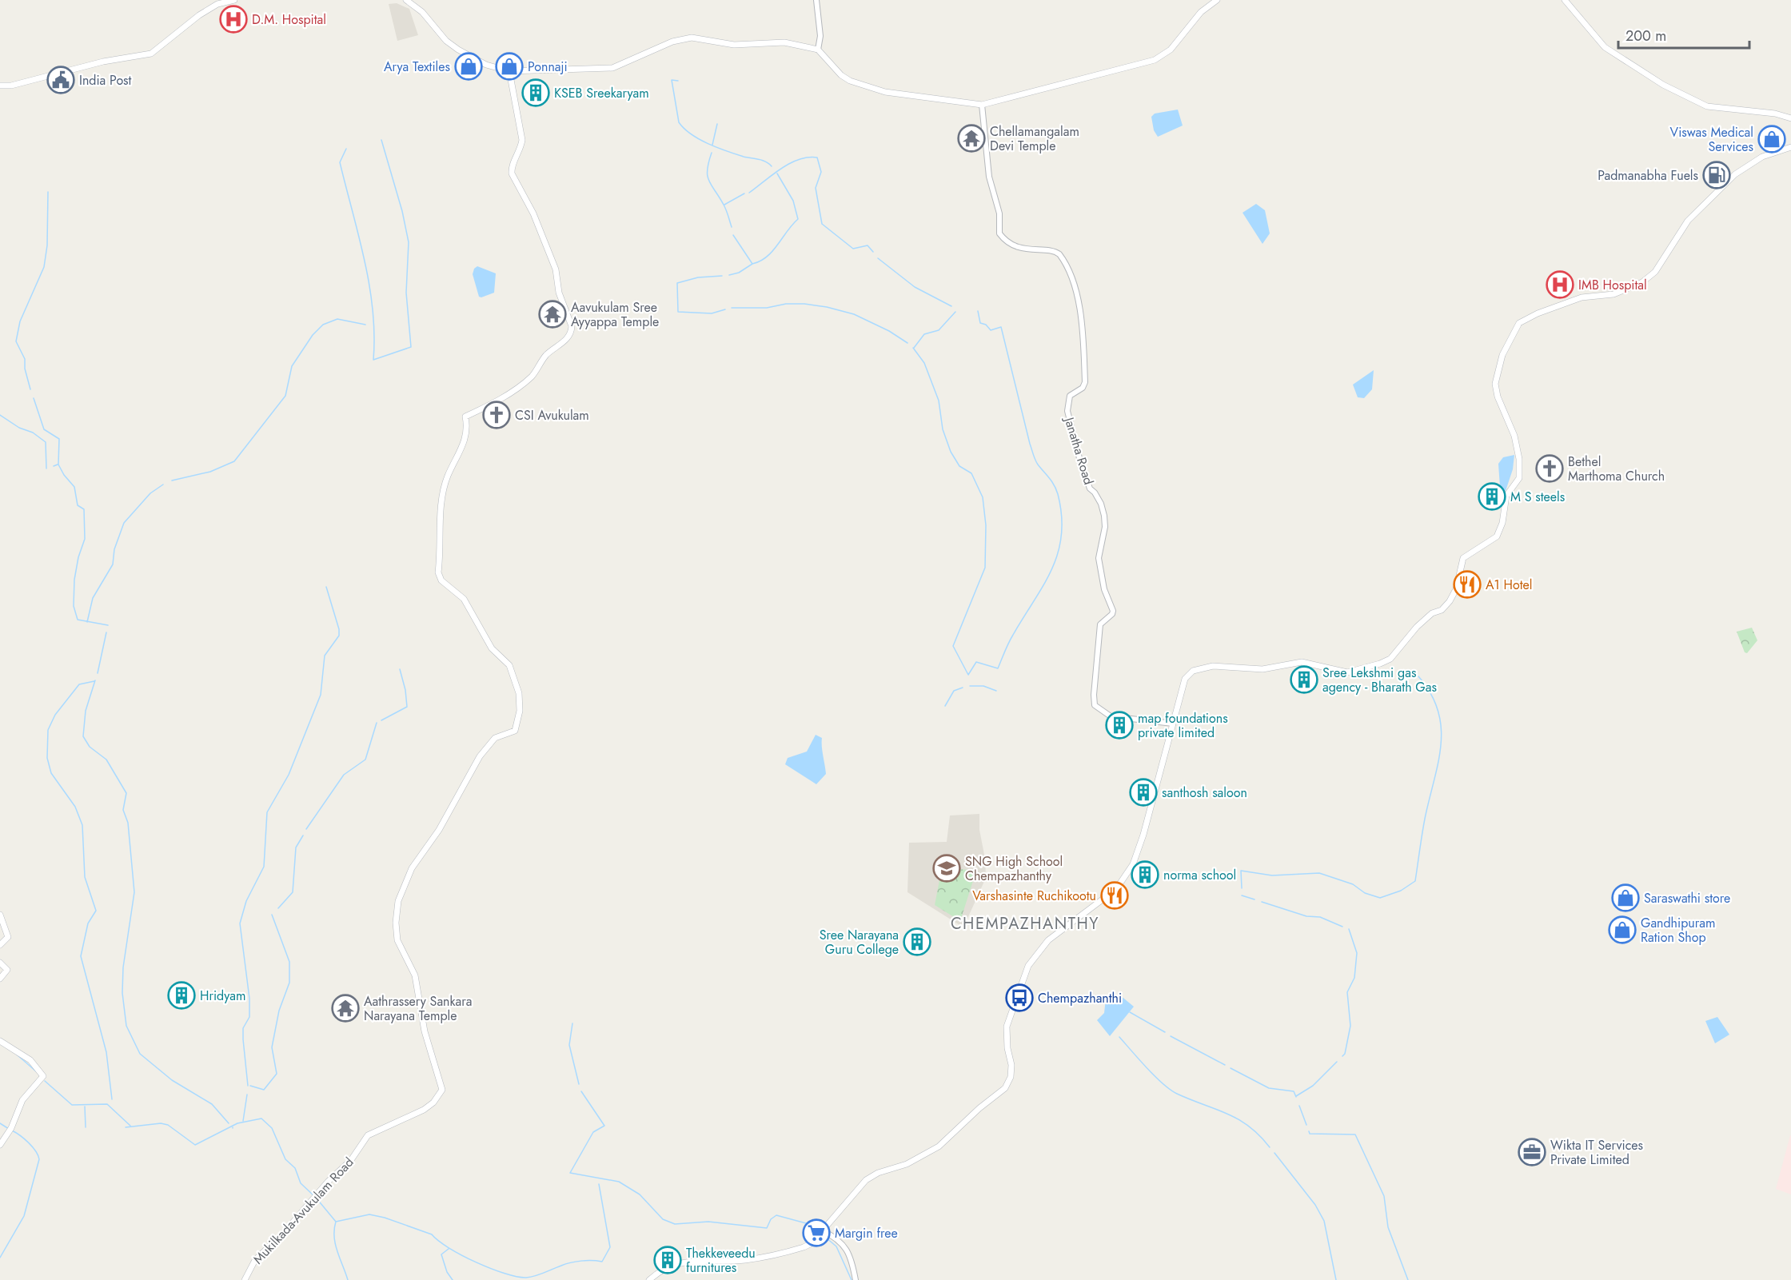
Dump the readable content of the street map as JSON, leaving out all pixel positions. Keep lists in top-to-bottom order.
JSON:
{
  "streets": {
    "main road": ["Mukilkada-Avukulam Road"],
    "street": ["Janatha Road"]
  },
  "districts": ["CHEMPAZHANTHY"],
  "places": {
    "hospital": ["D.M. Hospital", "IMB Hospital"],
    "shop": [
      "Arya Textiles",
      "Ponnaji",
      "Viswas Medical Services",
      "Saraswathi store",
      "Gandhipuram Ration Shop"
    ],
    "public building": ["India Post"],
    "building": [
      "KSEB Sreekaryam",
      "M S steels",
      "Sree Lekshmi gas agency - Bharath Gas",
      "map foundations private limited",
      "santhosh saloon",
      "norma school",
      "Sree Narayana Guru College",
      "Hridyam",
      "Thekkeveedu furnitures"
    ],
    "temple": ["Chellamangalam Devi Temple", "Aavukulam Sree Ayyappa Temple", "Aathrassery Sankara Narayana Temple"],
    "fuel station": ["Padmanabha Fuels"],
    "church": ["CSI Avukulam", "Bethel Marthoma Church"],
    "restaurant": ["A1 Hotel", "Varshasinte Ruchikootu"],
    "school or university": ["SNG High School Chempazhanthy"],
    "bus stop": ["Chempazhanthi"],
    "office": ["Wikta IT Services Private Limited"],
    "supermarket": ["Margin free"]
  },
  "scale_bar": "200 m"
}
